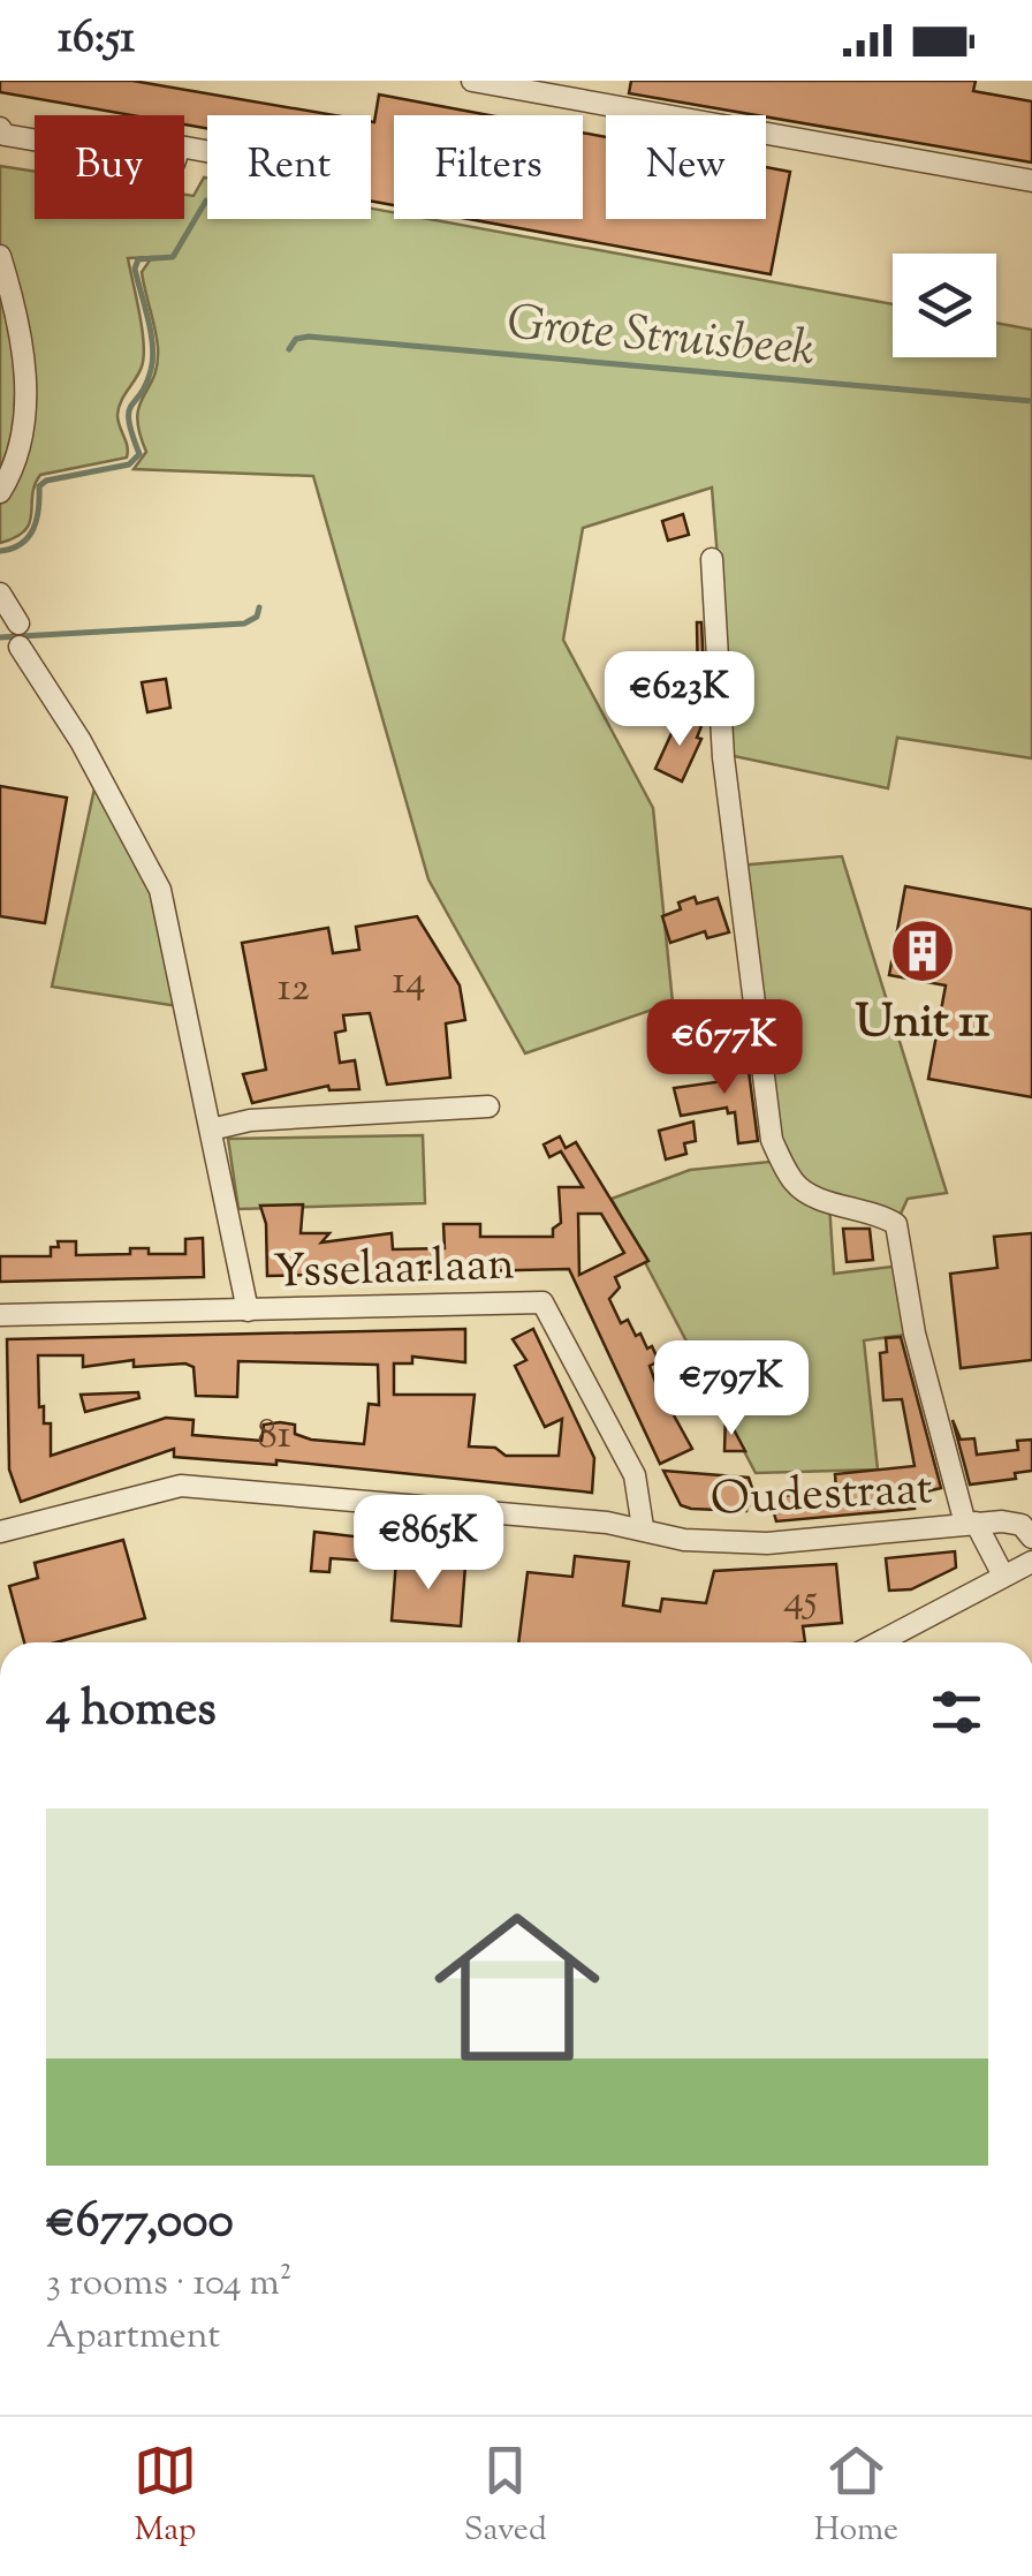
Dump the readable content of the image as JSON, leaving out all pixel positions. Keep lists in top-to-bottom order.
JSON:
{
  "streets": {
    "street": ["Ysselaarlaan", "Oudestraat"]
  },
  "crossings": [
    ["Ysselaarlaan", "Oudestraat"]
  ],
  "water": ["Grote Struisbeek"],
  "places": {
    "building": ["Unit 11"]
  },
  "house_numbers": [
    "14",
    "12",
    "81",
    "45"
  ],
  "page": {
    "status": "16:51",
    "chip": [
      "Buy",
      "Rent",
      "Filters",
      "New"
    ],
    "price": [
      "€623K",
      "€677K",
      "€797K",
      "€865K"
    ],
    "heading": "4 homes",
    "list": [
      {
        "name": "€677,000",
        "note": "3 rooms · 104 m² · Apartment"
      }
    ],
    "tabs": ["Map", "Saved", "Home"]
  }
}
